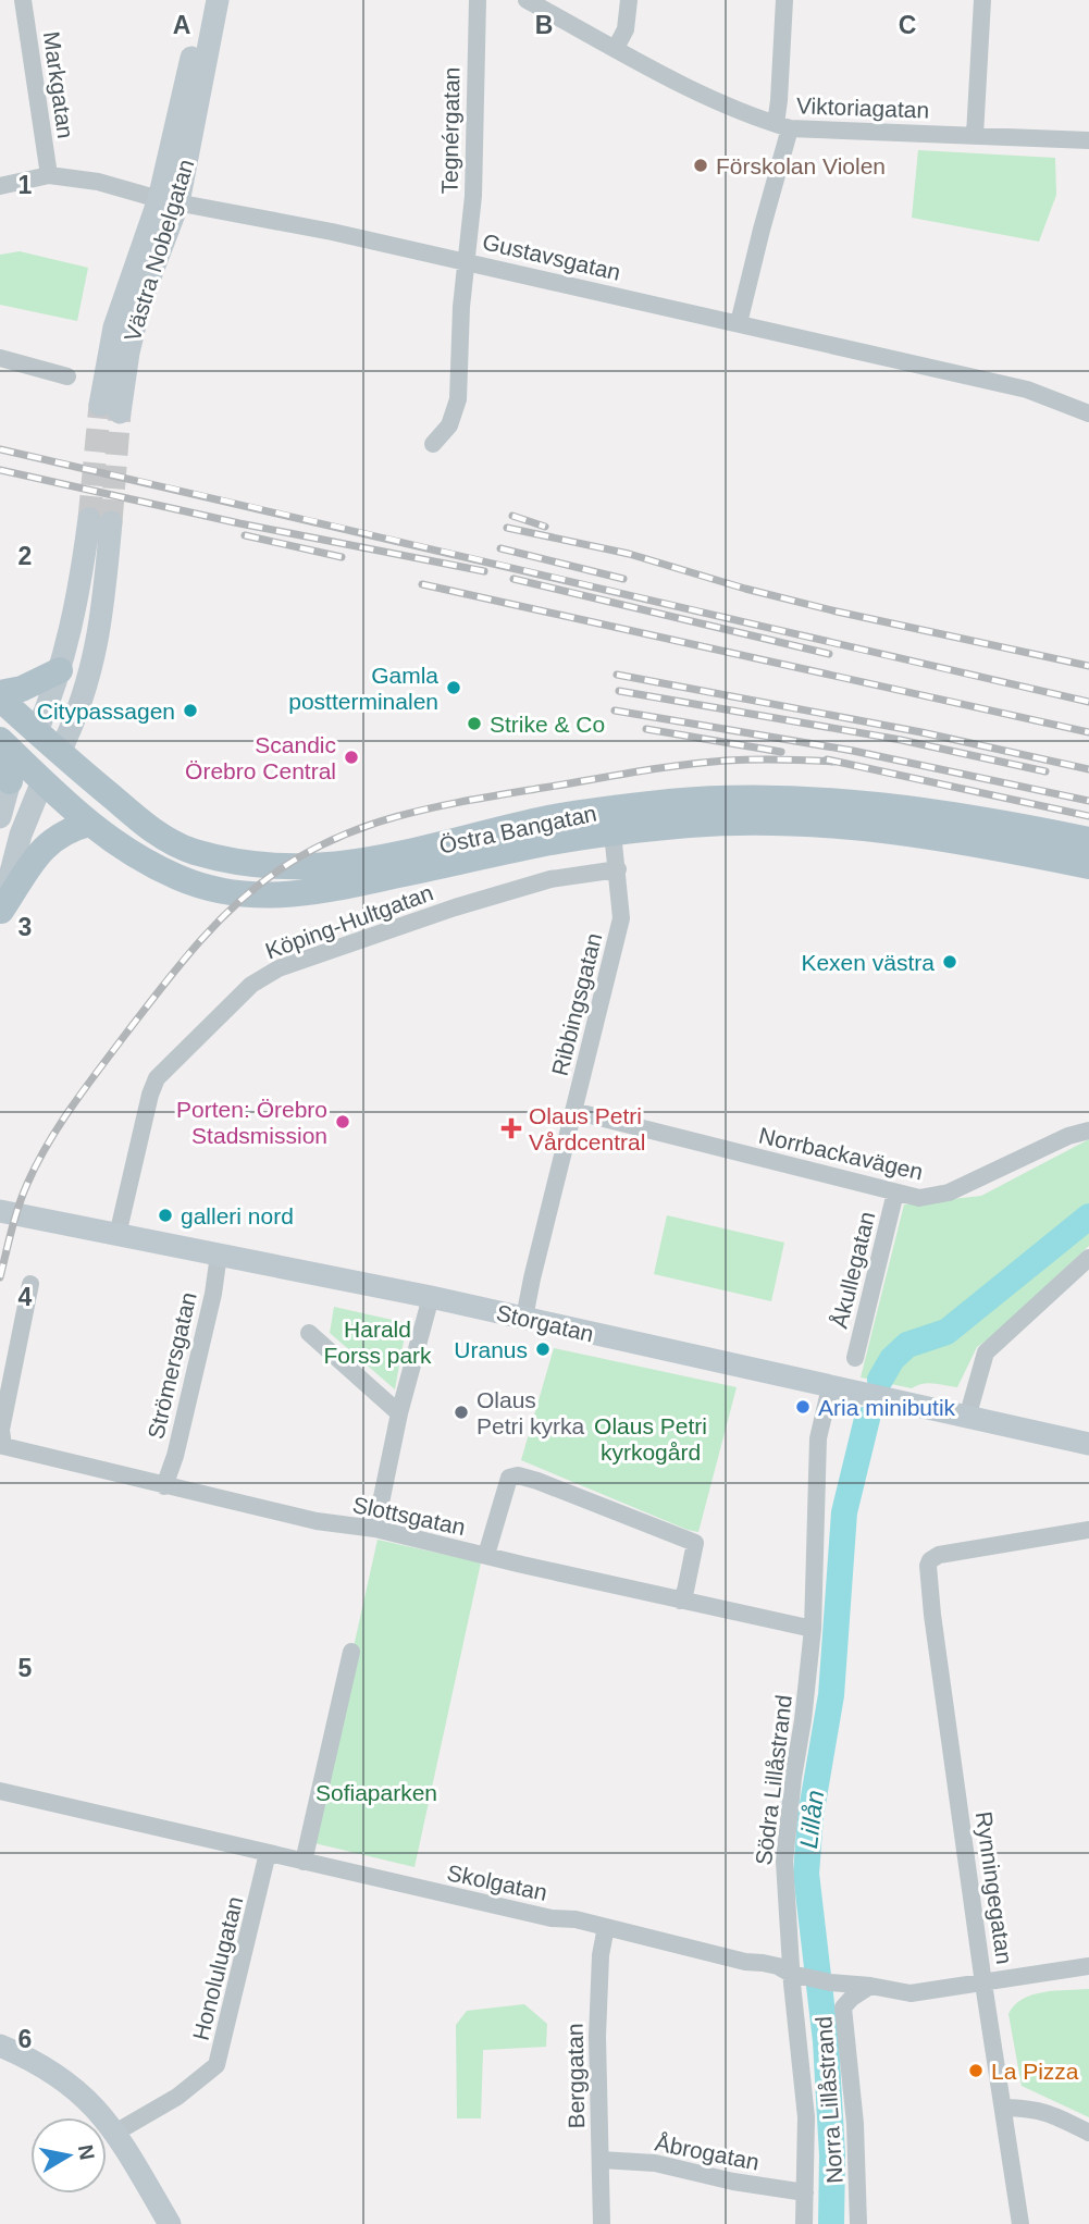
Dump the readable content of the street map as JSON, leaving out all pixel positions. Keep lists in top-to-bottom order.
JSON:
{
  "streets": {
    "main road": ["Östra Bangatan"],
    "street": [
      "Markgatan",
      "Viktoriagatan",
      "Tegnérgatan",
      "Västra Nobelgatan",
      "Gustavsgatan",
      "Köping-Hultgatan",
      "Ribbingsgatan",
      "Norrbackavägen",
      "Åkullegatan",
      "Storgatan",
      "Strömersgatan",
      "Slottsgatan",
      "Södra Lillåstrand",
      "Skolgatan",
      "Rynningegatan",
      "Honolulugatan",
      "Berggatan",
      "Norra Lillåstrand",
      "Åbrogatan"
    ]
  },
  "crossings": [
    ["Markgatan", "Gustavsgatan"],
    ["Tegnérgatan", "Gustavsgatan"],
    ["Västra Nobelgatan", "Gustavsgatan"],
    ["Östra Bangatan", "Ribbingsgatan"],
    ["Köping-Hultgatan", "Ribbingsgatan"],
    ["Köping-Hultgatan", "Storgatan"],
    ["Ribbingsgatan", "Norrbackavägen"],
    ["Ribbingsgatan", "Storgatan"],
    ["Norrbackavägen", "Åkullegatan"],
    ["Storgatan", "Strömersgatan"],
    ["Storgatan", "Södra Lillåstrand"],
    ["Strömersgatan", "Slottsgatan"],
    ["Slottsgatan", "Södra Lillåstrand"],
    ["Södra Lillåstrand", "Skolgatan"],
    ["Södra Lillåstrand", "Åbrogatan"],
    ["Skolgatan", "Rynningegatan"],
    ["Skolgatan", "Honolulugatan"],
    ["Skolgatan", "Berggatan"],
    ["Skolgatan", "Norra Lillåstrand"],
    ["Berggatan", "Åbrogatan"]
  ],
  "water": ["Lillån"],
  "parks": ["Harald Forss park", "Olaus Petri kyrkogård", "Sofiaparken"],
  "places": {
    "other": [
      "Förskolan Violen",
      "Gamla postterminalen",
      "Citypassagen",
      "Strike & Co",
      "Scandic Örebro Central",
      "Kexen västra",
      "Porten: Örebro Stadsmission",
      "galleri nord",
      "Uranus",
      "Aria minibutik",
      "Olaus Petri kyrka",
      "La Pizza"
    ],
    "health": ["Olaus Petri Vårdcentral"]
  },
  "north": "right",
  "grid": {
    "columns": ["A", "B", "C"],
    "rows": [
      "1",
      "2",
      "3",
      "4",
      "5",
      "6"
    ]
  }
}
